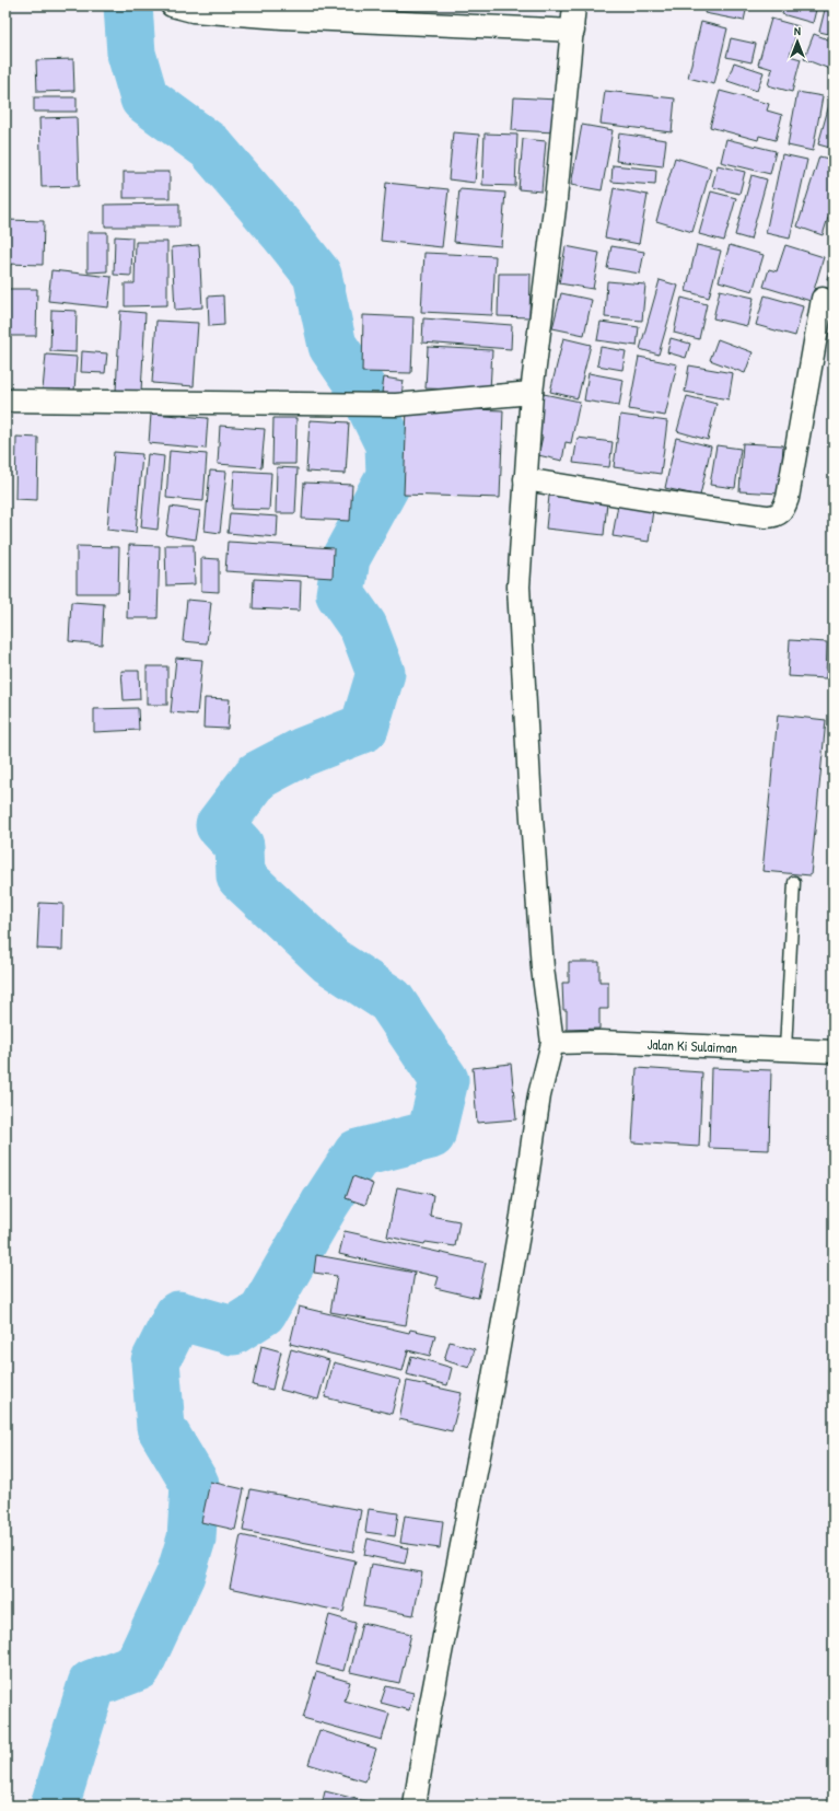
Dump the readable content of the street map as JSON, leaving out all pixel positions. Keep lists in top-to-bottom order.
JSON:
{
  "streets": {
    "street": ["Jalan Ki Sulaiman"]
  },
  "north": "top"
}
